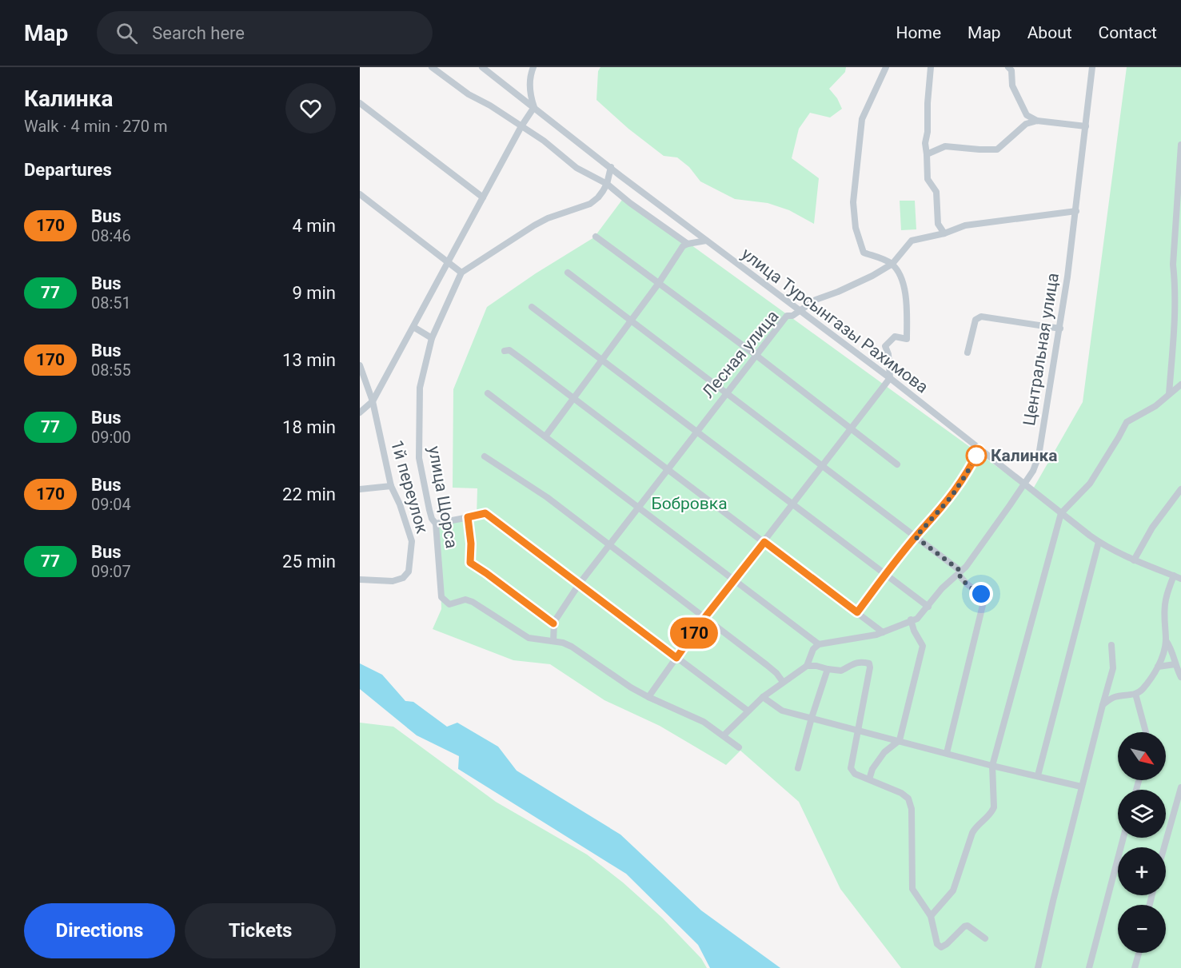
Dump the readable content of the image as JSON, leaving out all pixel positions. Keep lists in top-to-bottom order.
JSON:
{
  "streets": {
    "street": [
      "улица Турсынгазы Рахимова",
      "Центральная улица",
      "Лесная улица",
      "1й переулок",
      "улица Щорса"
    ]
  },
  "crossings": [
    ["улица Турсынгазы Рахимова", "Центральная улица"],
    ["улица Турсынгазы Рахимова", "Лесная улица"],
    ["Центральная улица", "Лесная улица"]
  ],
  "parks": ["Бобровка"],
  "places": ["Калинка"],
  "lines": ["bus line 170"],
  "north": "bottom right",
  "page": {
    "header": "Map",
    "search": "Search here",
    "nav": [
      "Home",
      "Map",
      "About",
      "Contact"
    ],
    "heading": [
      ["Калинка", "Walk · 4 min · 270 m"],
      "Departures"
    ],
    "on_map": "170",
    "list": [
      {
        "mark": "170",
        "name": "Bus",
        "note": "08:46",
        "value": "4 min"
      },
      {
        "mark": "77",
        "name": "Bus",
        "note": "08:51",
        "value": "9 min"
      },
      {
        "mark": "170",
        "name": "Bus",
        "note": "08:55",
        "value": "13 min"
      },
      {
        "mark": "77",
        "name": "Bus",
        "note": "09:00",
        "value": "18 min"
      },
      {
        "mark": "170",
        "name": "Bus",
        "note": "09:04",
        "value": "22 min"
      },
      {
        "mark": "77",
        "name": "Bus",
        "note": "09:07",
        "value": "25 min"
      }
    ],
    "map_buttons": ["+", "−"],
    "buttons": ["Directions", "Tickets"]
  }
}
